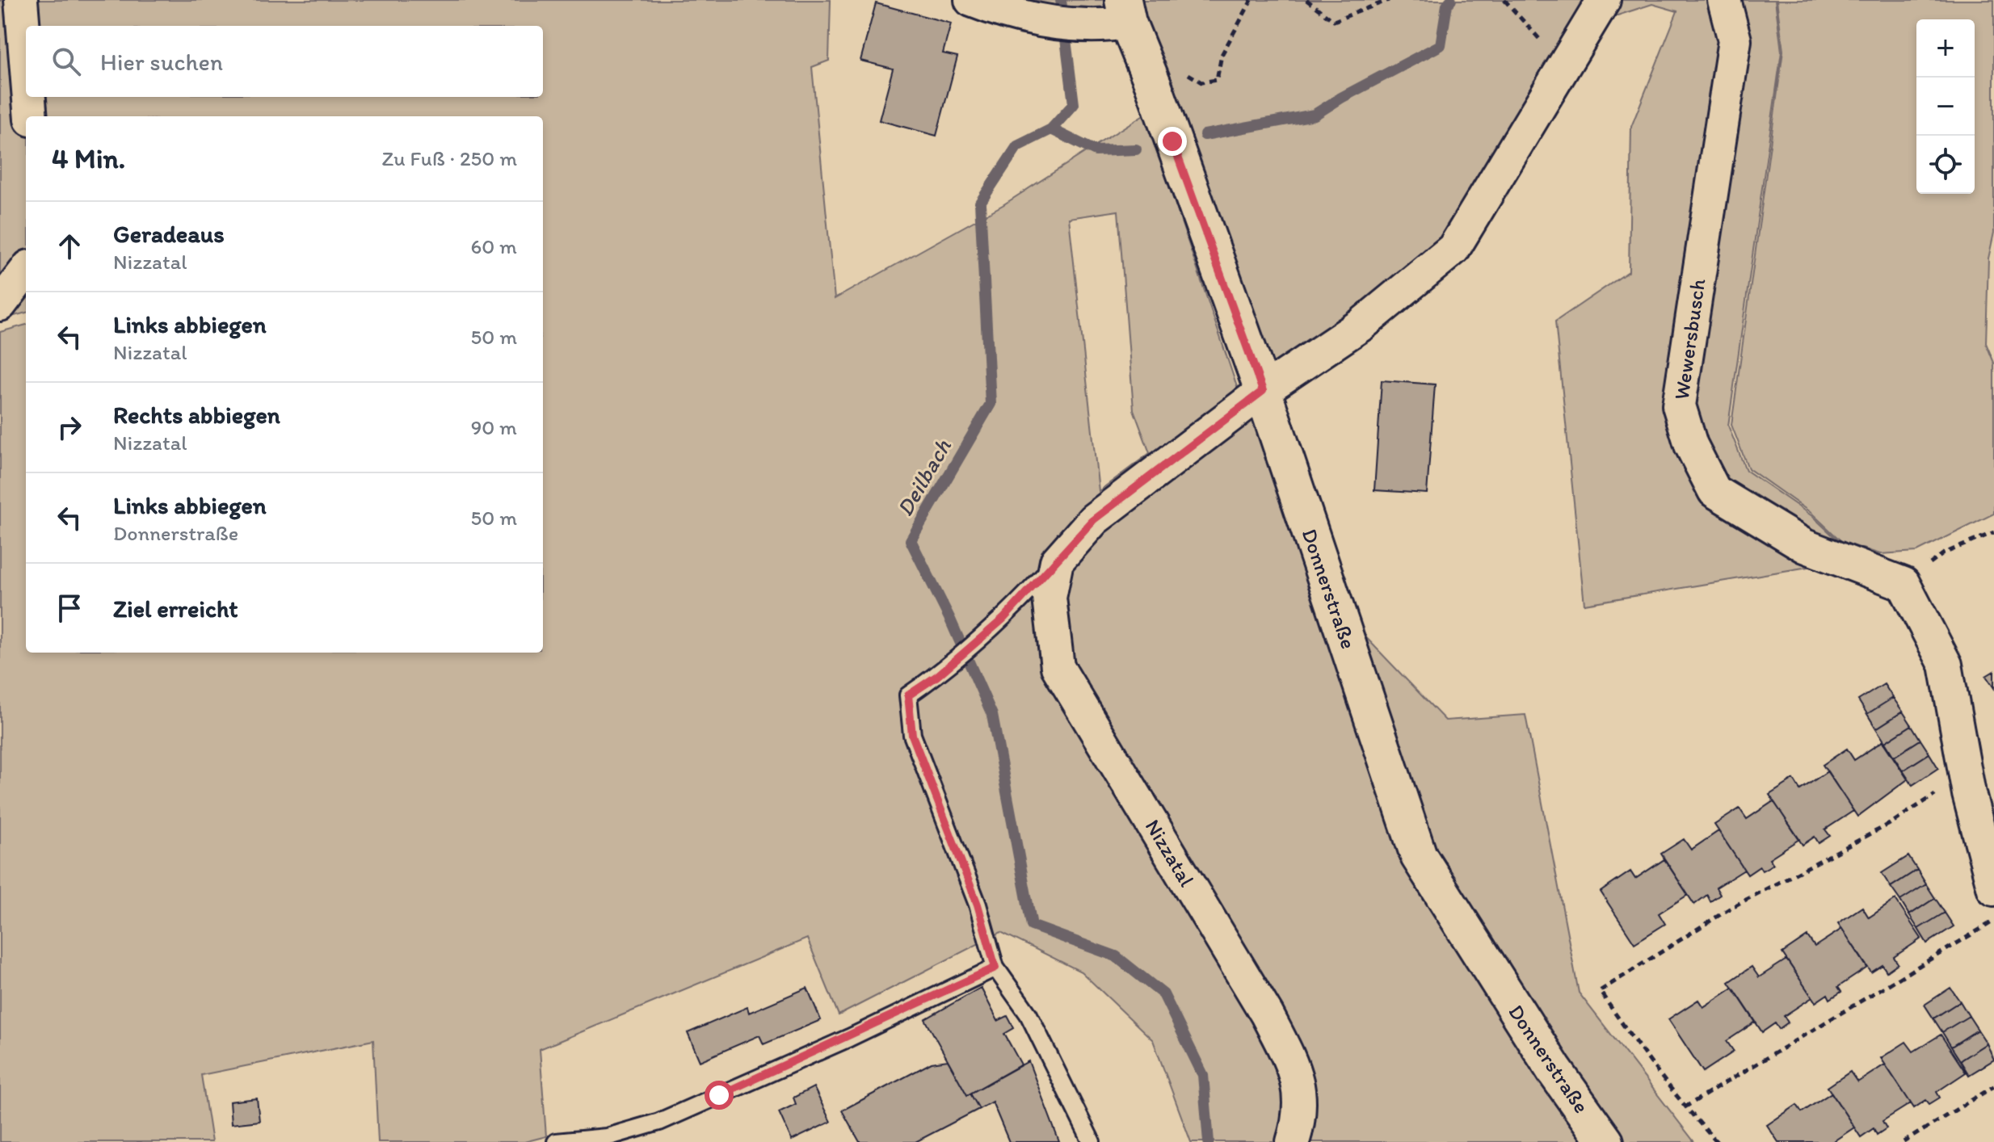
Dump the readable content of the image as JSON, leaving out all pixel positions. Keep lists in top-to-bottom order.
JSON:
{
  "streets": {
    "main road": ["Donnerstraße"],
    "street": ["Wewersbusch", "Nizzatal"]
  },
  "water": ["Deilbach"],
  "page": {
    "map_buttons": ["+", "−"],
    "search": "Hier suchen",
    "heading": ["4 Min.", "Zu Fuß · 250 m"],
    "list": [
      ["Geradeaus", "Nizzatal", "60 m"],
      ["Links abbiegen", "Nizzatal", "50 m"],
      ["Rechts abbiegen", "Nizzatal", "90 m"],
      ["Links abbiegen", "Donnerstraße", "50 m"],
      "Ziel erreicht"
    ]
  }
}
